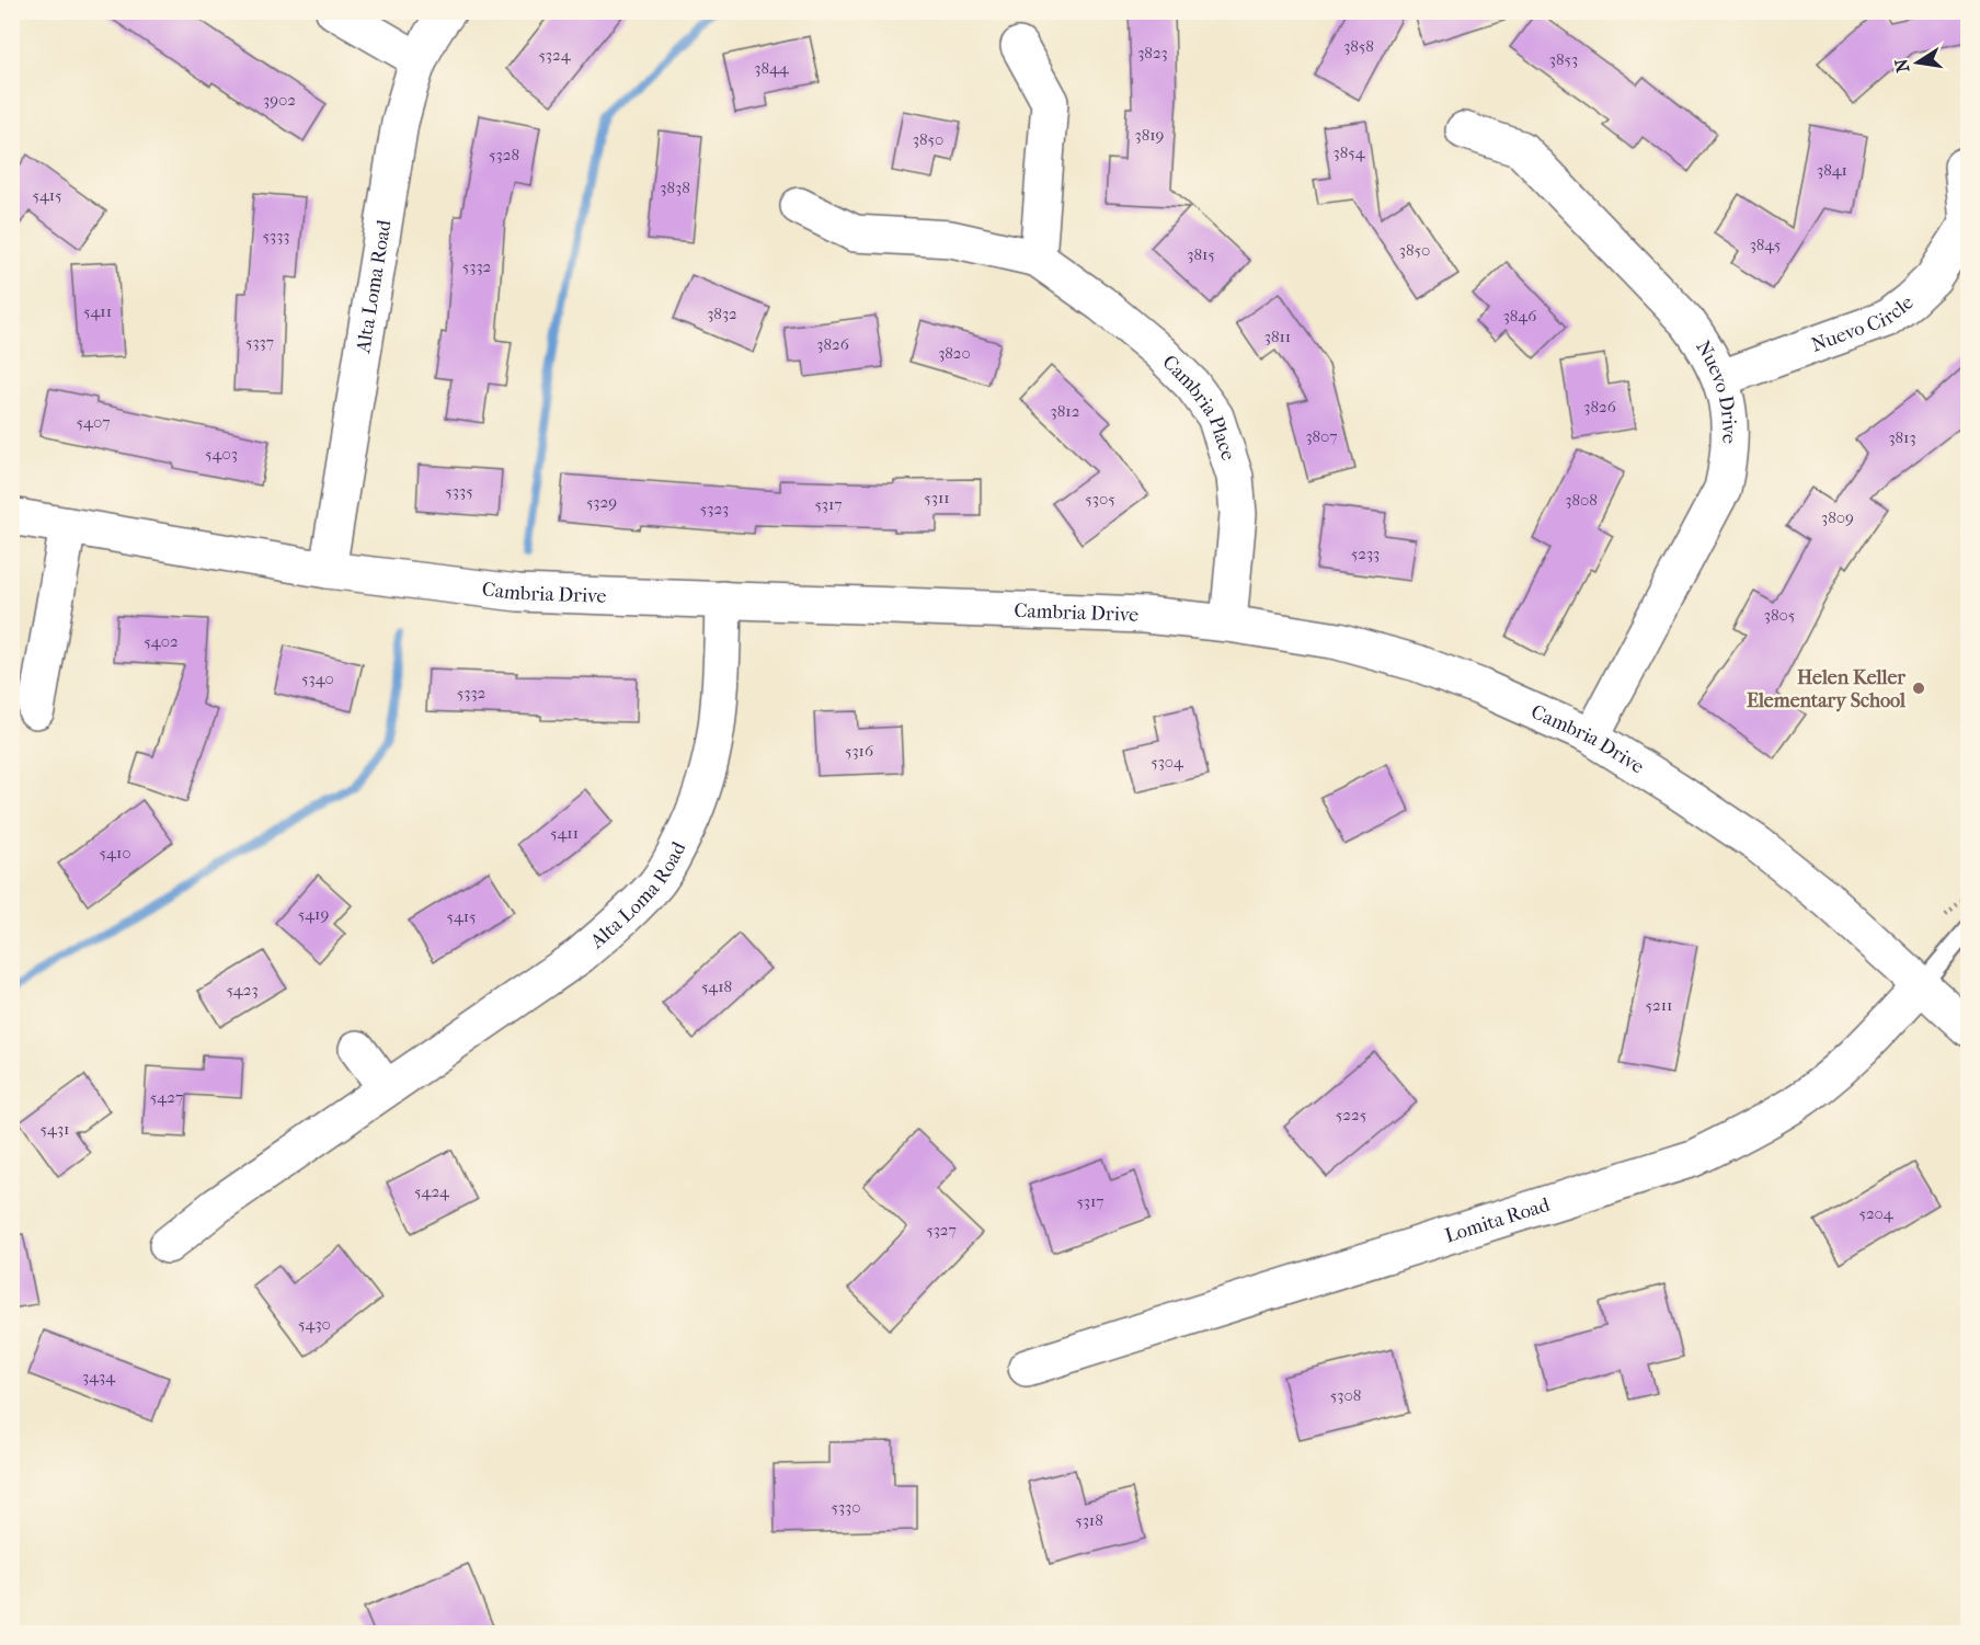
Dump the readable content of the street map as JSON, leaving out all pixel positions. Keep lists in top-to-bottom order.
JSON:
{
  "streets": {
    "street": [
      "Alta Loma Road",
      "Nuevo Circle",
      "Nuevo Drive",
      "Cambria Place",
      "Cambria Drive",
      "Lomita Road"
    ]
  },
  "crossings": [
    ["Alta Loma Road", "Cambria Drive"],
    ["Nuevo Circle", "Nuevo Drive"],
    ["Nuevo Drive", "Cambria Drive"],
    ["Cambria Place", "Cambria Drive"],
    ["Cambria Drive", "Lomita Road"]
  ],
  "places": ["Helen Keller Elementary School"],
  "house_numbers": [
    "3858",
    "3823",
    "5324",
    "3853",
    "3844",
    "3902",
    "3819",
    "3850",
    "3854",
    "5328",
    "3841",
    "3838",
    "5415",
    "5333",
    "3845",
    "3850",
    "3815",
    "5332",
    "5411",
    "3832",
    "3846",
    "3811",
    "5337",
    "3826",
    "3820",
    "3826",
    "3812",
    "5407",
    "3807",
    "3813",
    "5403",
    "5335",
    "5311",
    "5305",
    "3808",
    "5329",
    "5317",
    "5323",
    "3809",
    "5233",
    "3805",
    "5402",
    "5340",
    "5332",
    "5316",
    "5304",
    "5411",
    "5410",
    "5419",
    "5415",
    "5418",
    "5423",
    "5211",
    "5427",
    "5225",
    "5431",
    "5424",
    "5317",
    "5204",
    "5327",
    "5430",
    "3434",
    "5308",
    "5330",
    "5318"
  ],
  "north": "left"
}
